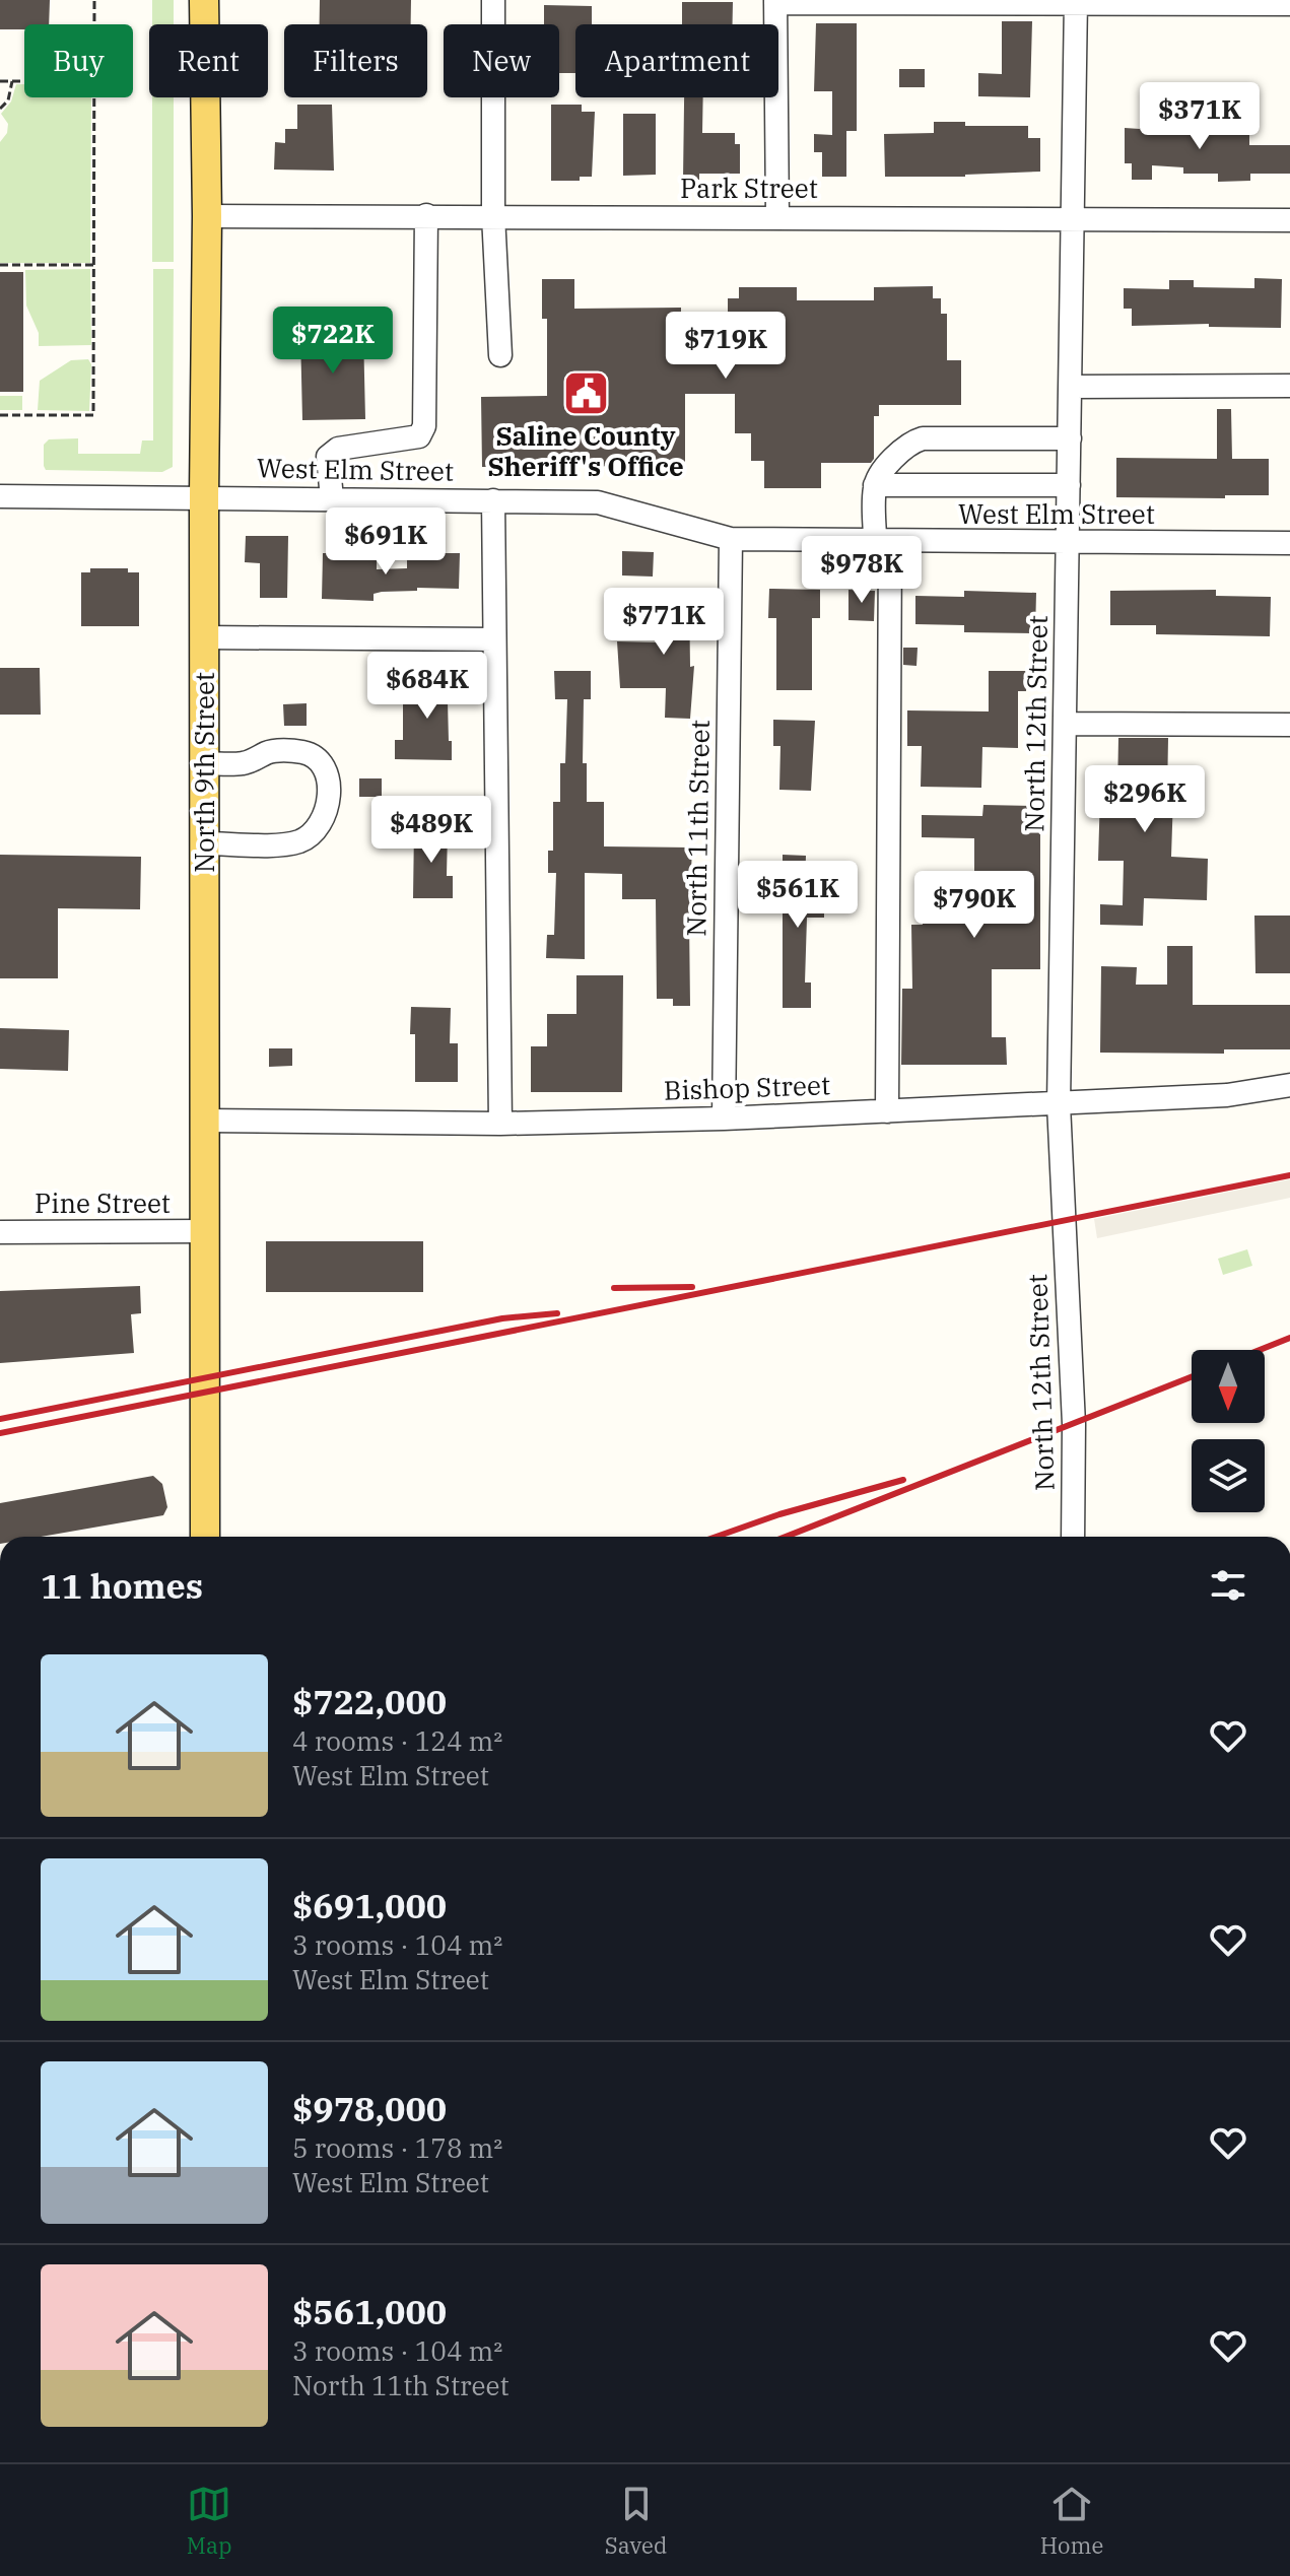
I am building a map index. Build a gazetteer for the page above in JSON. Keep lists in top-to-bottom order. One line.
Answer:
{"streets":{"main road":["North 9th Street"],"street":["Park Street","West Elm Street","North 12th Street","North 11th Street","Bishop Street","Pine Street"]},"crossings":[["Park Street","North 12th Street"],["Park Street","North 9th Street"],["West Elm Street","North 12th Street"],["West Elm Street","North 9th Street"],["West Elm Street","North 11th Street"],["North 12th Street","Bishop Street"],["North 9th Street","Bishop Street"],["North 9th Street","Pine Street"],["North 11th Street","Bishop Street"]],"places":{"public building":["Saline County Sheriff's Office"]},"north":"bottom","page":{"chip":["Buy","Rent","Filters","New","Apartment"],"price":["$371K","$722K","$719K","$691K","$978K","$771K","$684K","$296K","$489K","$561K","$790K"],"heading":"11 homes","list":[{"name":"$722,000","note":"4 rooms · 124 m² · West Elm Street"},{"name":"$691,000","note":"3 rooms · 104 m² · West Elm Street"},{"name":"$978,000","note":"5 rooms · 178 m² · West Elm Street"},{"name":"$561,000","note":"3 rooms · 104 m² · North 11th Street"}],"tabs":["Map","Saved","Home"]}}
